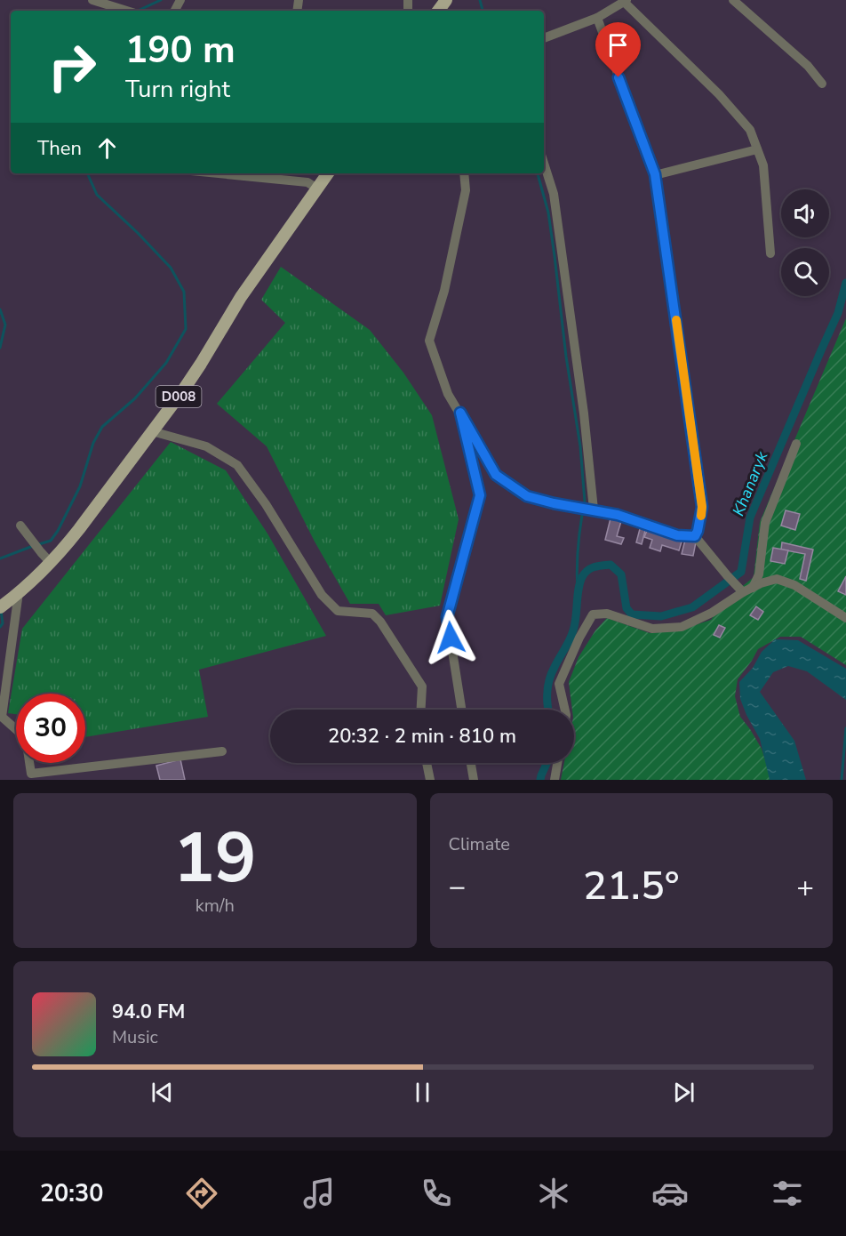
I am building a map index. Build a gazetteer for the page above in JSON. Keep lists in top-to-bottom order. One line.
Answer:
{"streets":{"main road":["D008"]},"water":["Khanaryk"],"page":{"turn":["190 m","Turn right"],"then":"Then","limit":"30","trip":"20:32 · 2 min · 810 m","tile":[["19","km/h"],"Climate"],"heat":["−","21.5°","+"],"song":["94.0 FM","Music"],"tabs":"20:30"}}
